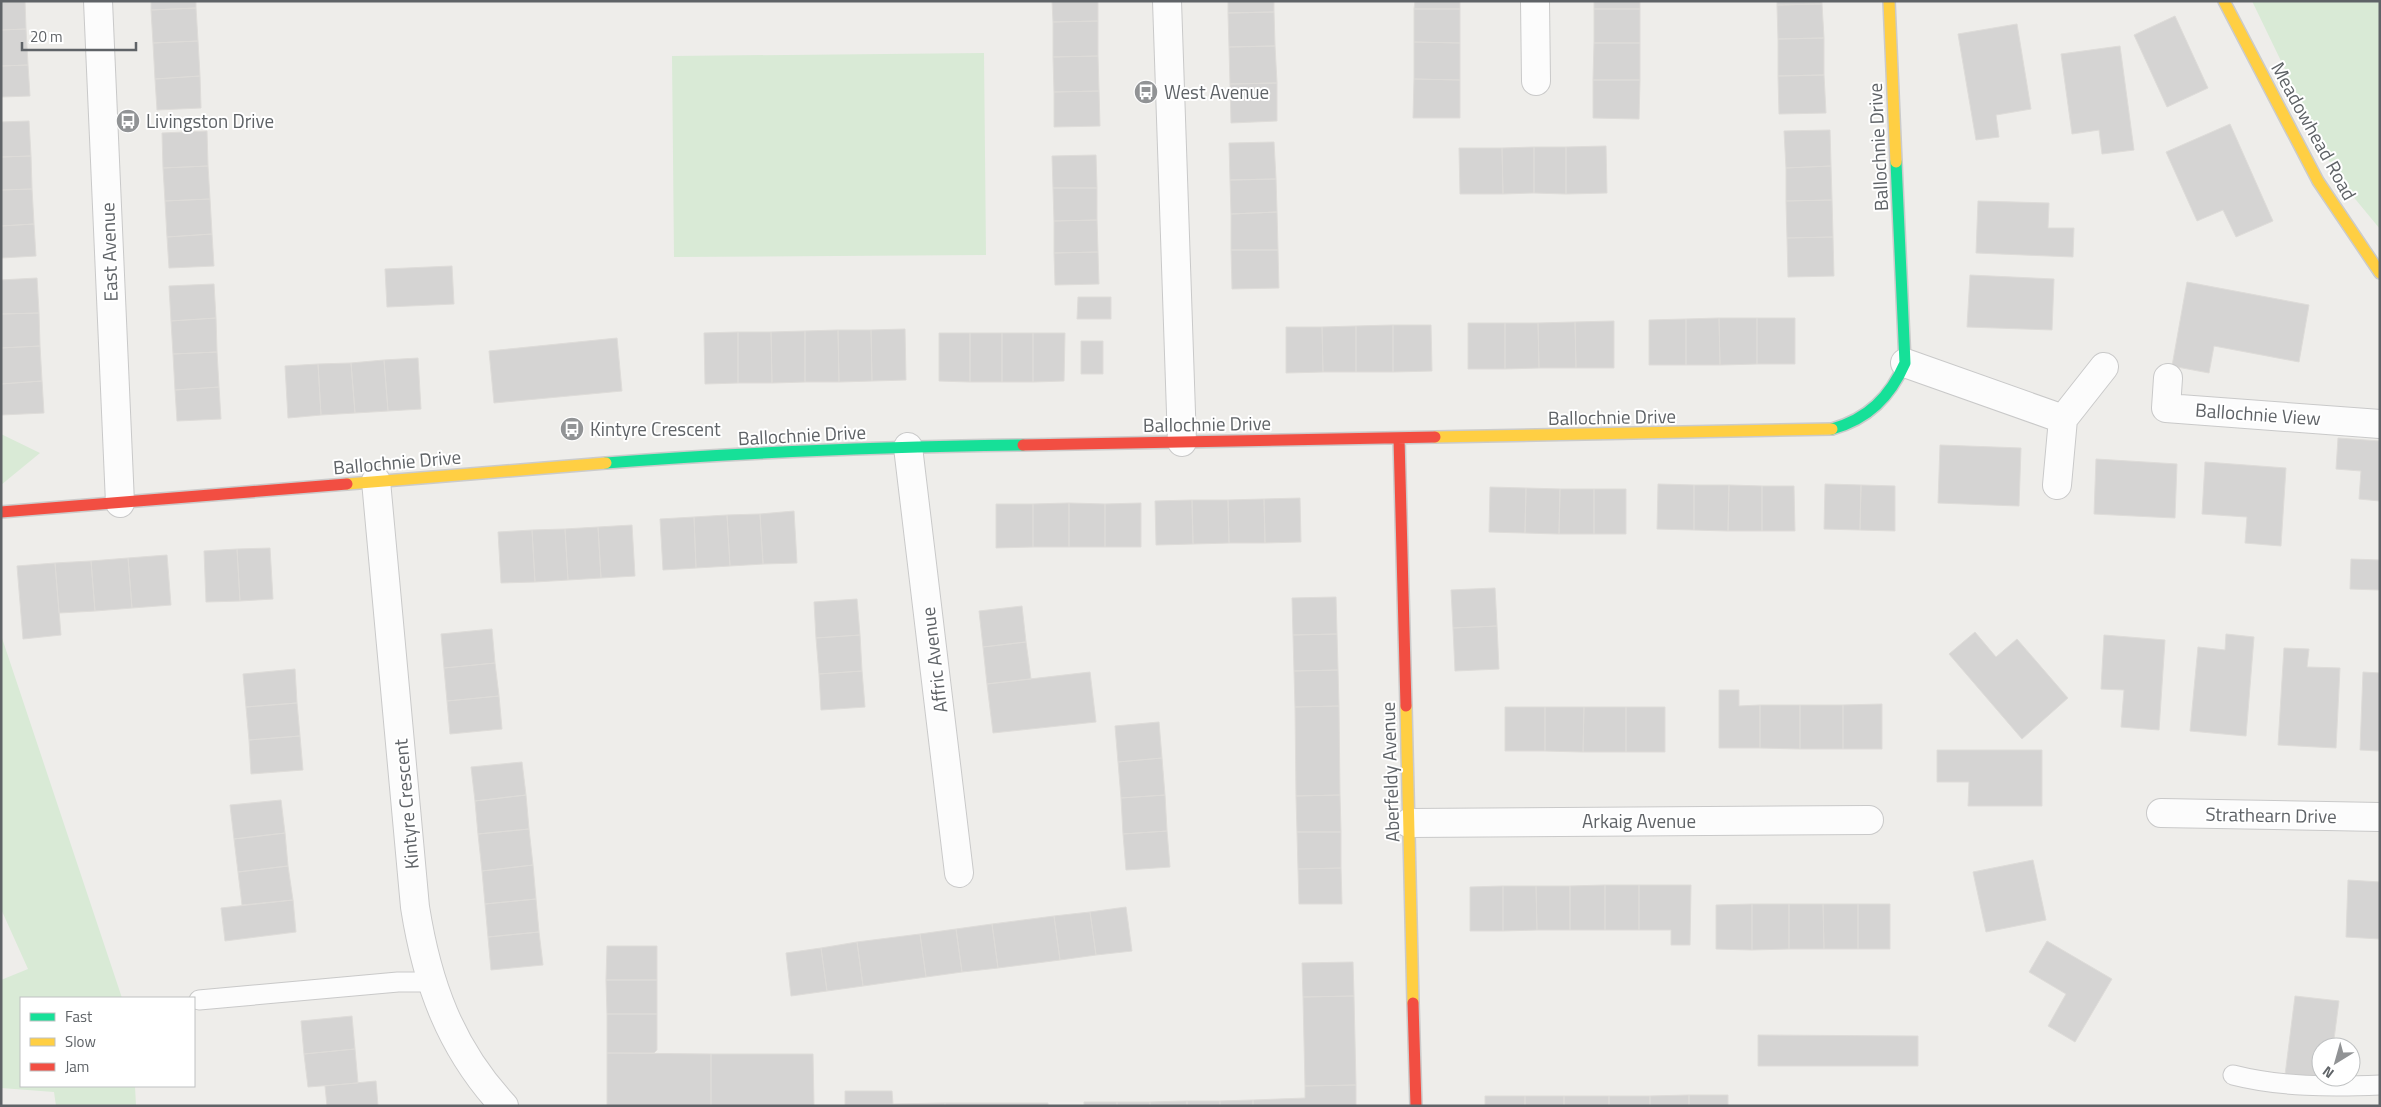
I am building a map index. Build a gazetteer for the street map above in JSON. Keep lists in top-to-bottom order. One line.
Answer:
{"streets":{"street":["Meadowhead Road","Ballochnie Drive","East Avenue","Ballochnie View","Affric Avenue","Aberfeldy Avenue","Kintyre Crescent","Strathearn Drive","Arkaig Avenue"]},"crossings":[["Ballochnie Drive","East Avenue"],["Ballochnie Drive","Affric Avenue"],["Ballochnie Drive","Aberfeldy Avenue"],["Ballochnie Drive","Kintyre Crescent"],["Aberfeldy Avenue","Arkaig Avenue"]],"places":{"bus stop":["West Avenue","Livingston Drive","Kintyre Crescent"]},"legend":["Fast","Slow","Jam"],"scale_bar":"20 m","north":"bottom left"}
